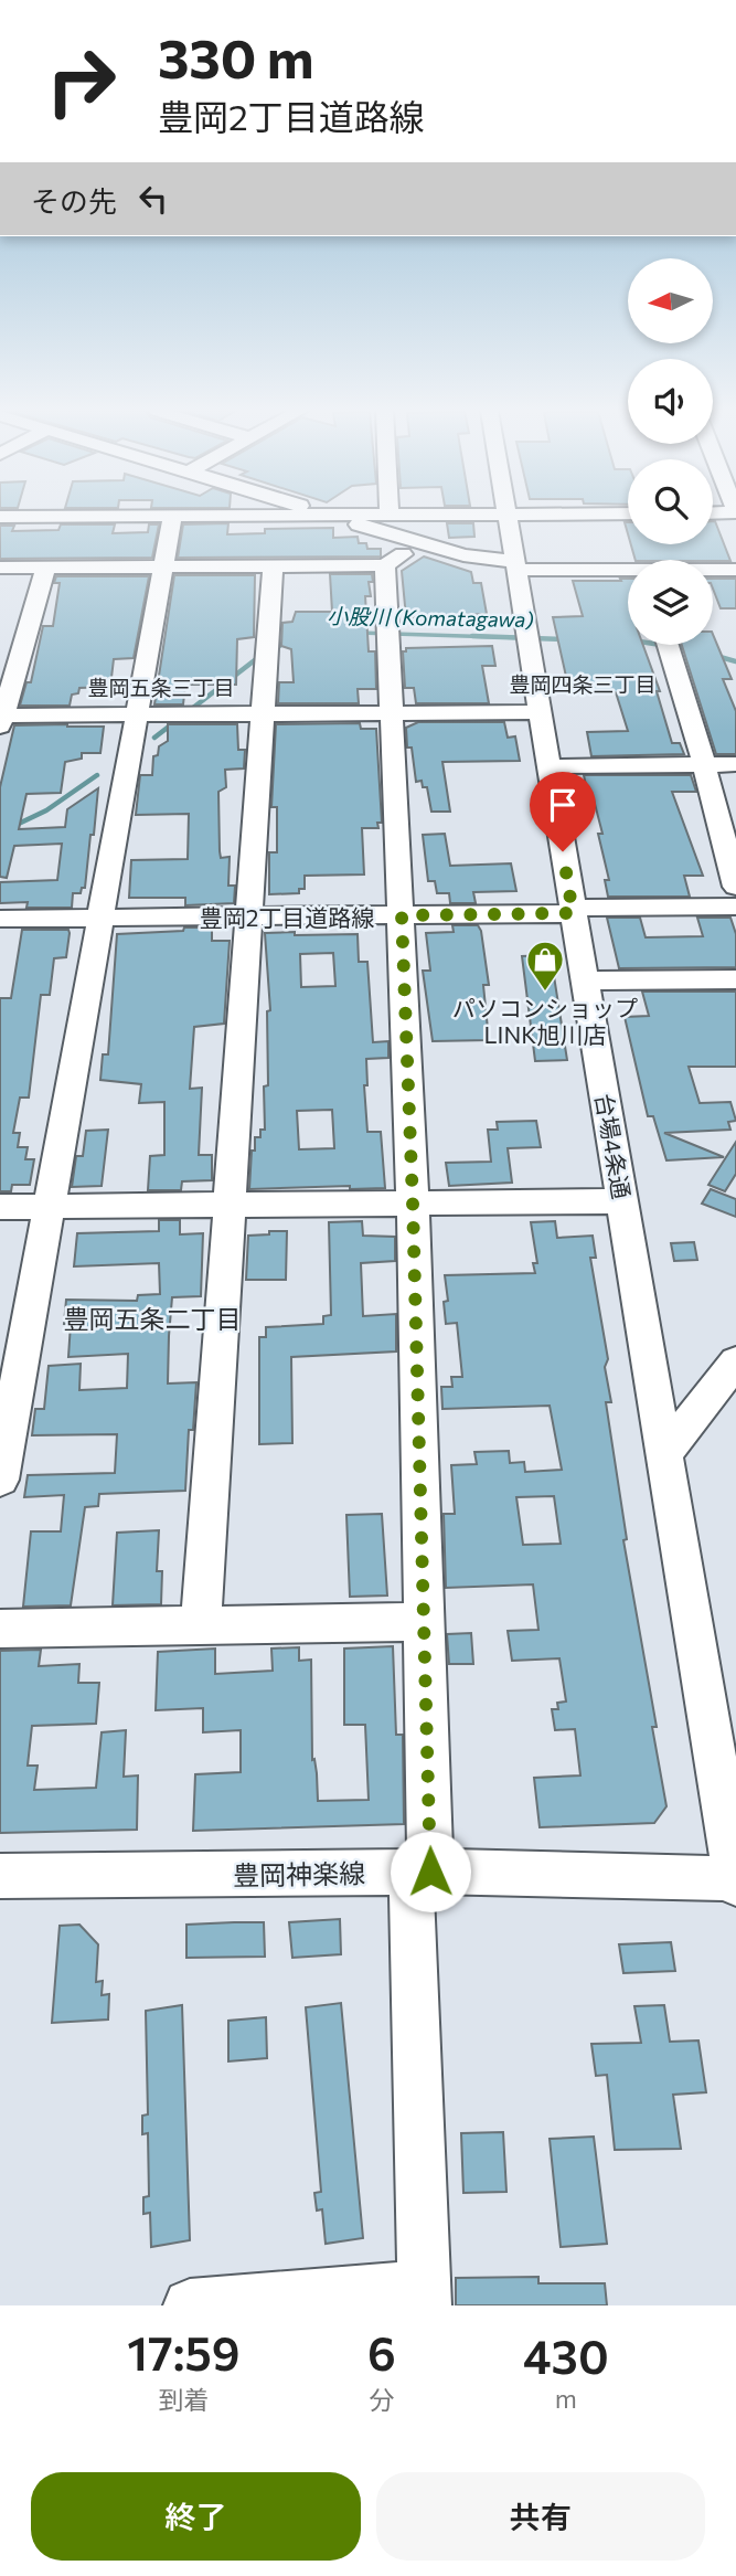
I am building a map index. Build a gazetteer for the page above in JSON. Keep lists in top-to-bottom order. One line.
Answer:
{"streets":{"street":["豊岡2丁目道路線","台場4条通","豊岡神楽線"]},"crossings":[["豊岡2丁目道路線","台場4条通"],["台場4条通","豊岡神楽線"]],"districts":["豊岡四条三丁目","豊岡五条三丁目","豊岡五条二丁目"],"water":["小股川 (Komatagawa)"],"places":{"shop":["パソコンショップ LINK旭川店"]},"north":"left","page":{"turn":["330 m","豊岡2丁目道路線"],"then":"その先","eta":["17:59","到着","6","分","430","m"],"buttons":["終了","共有"]}}
